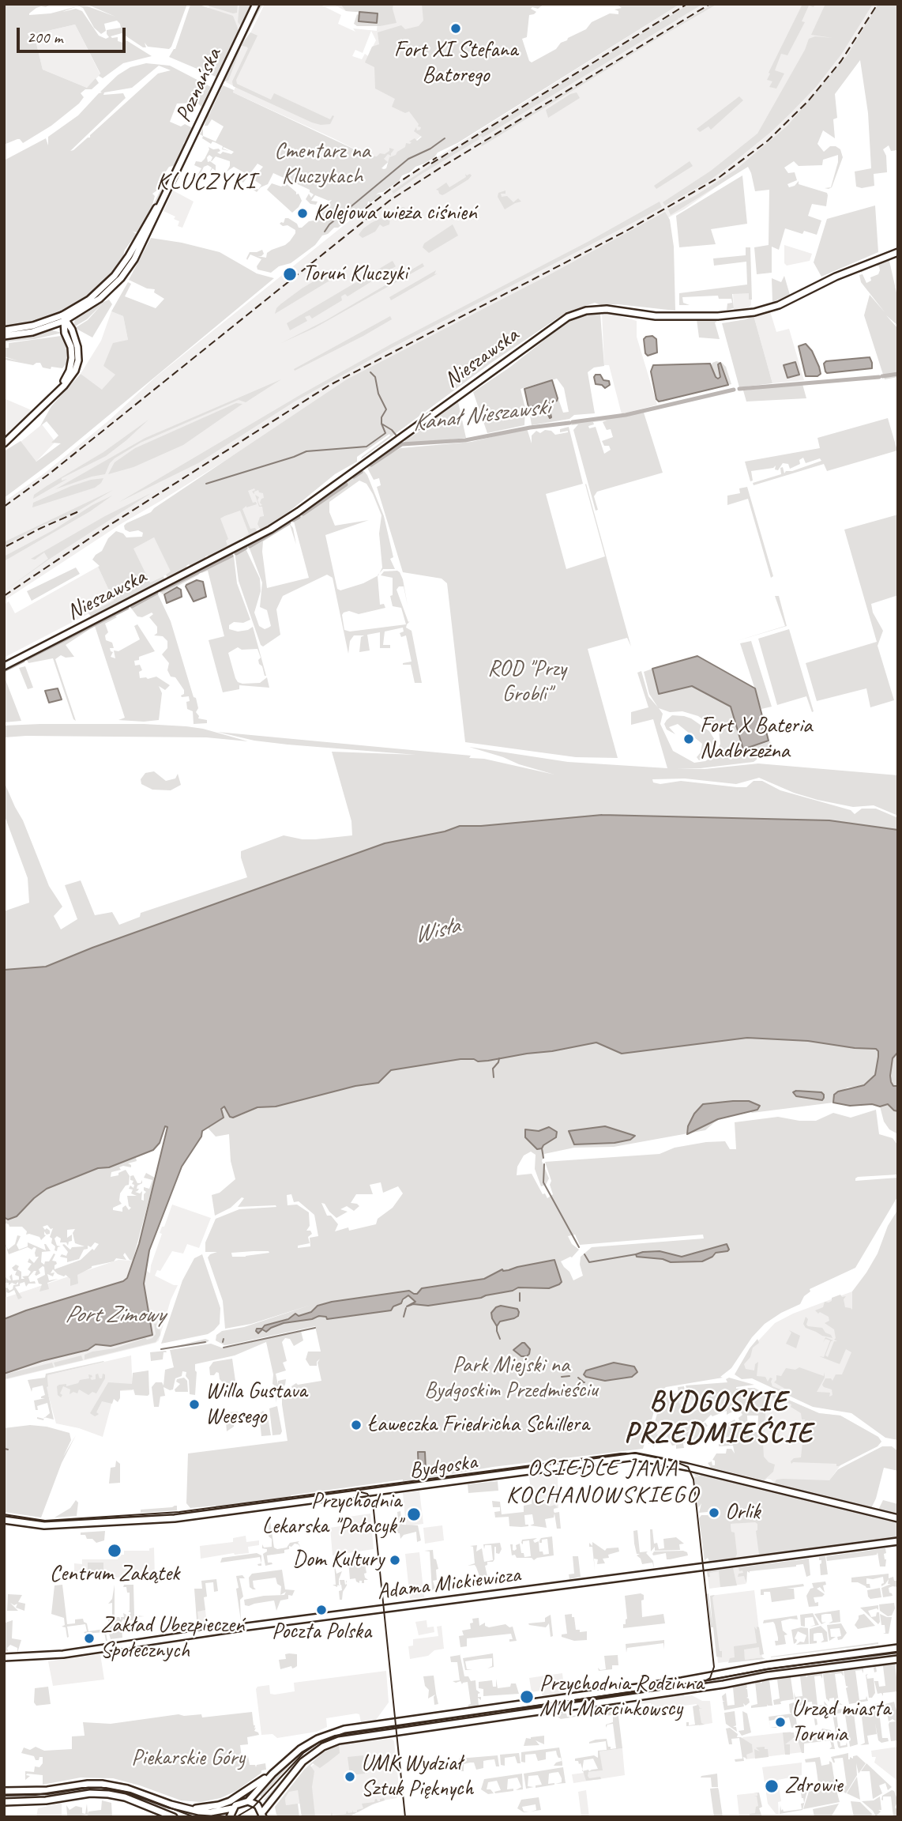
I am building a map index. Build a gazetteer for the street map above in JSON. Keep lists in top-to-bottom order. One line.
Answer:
{"streets":{"main road":["Poznańska","Nieszawska","Bydgoska","Adama Mickiewicza"]},"districts":["KLUCZYKI","BYDGOSKIE PRZEDMIEŚCIE","OSIEDLE JANA KOCHANOWSKIEGO"],"water":["Kanał Nieszawski","Wisła","Port Zimowy"],"parks":["Cmentarz na Kluczykach","ROD \"Przy Grobli\"","Park Miejski na Bydgoskim Przedmieściu","Piekarskie Góry"],"places":["Fort XI Stefana Batorego","Kolejowa wieża ciśnień","Toruń Kluczyki","Fort X Bateria Nadbrzeżna","Willa Gustava Weesego","Ławeczka Friedricha Schillera","Orlik","Przychodnia Lekarska \"Pałacyk\"","Centrum Zakątek","Dom Kultury","Poczta Polska","Zakład Ubezpieczeń Społecznych","Przychodnia Rodzinna MM Marcinkowscy","Urząd miasta Torunia","UMK Wydział Sztuk Pięknych","Zdrowie"],"scale_bar":"200 m"}
